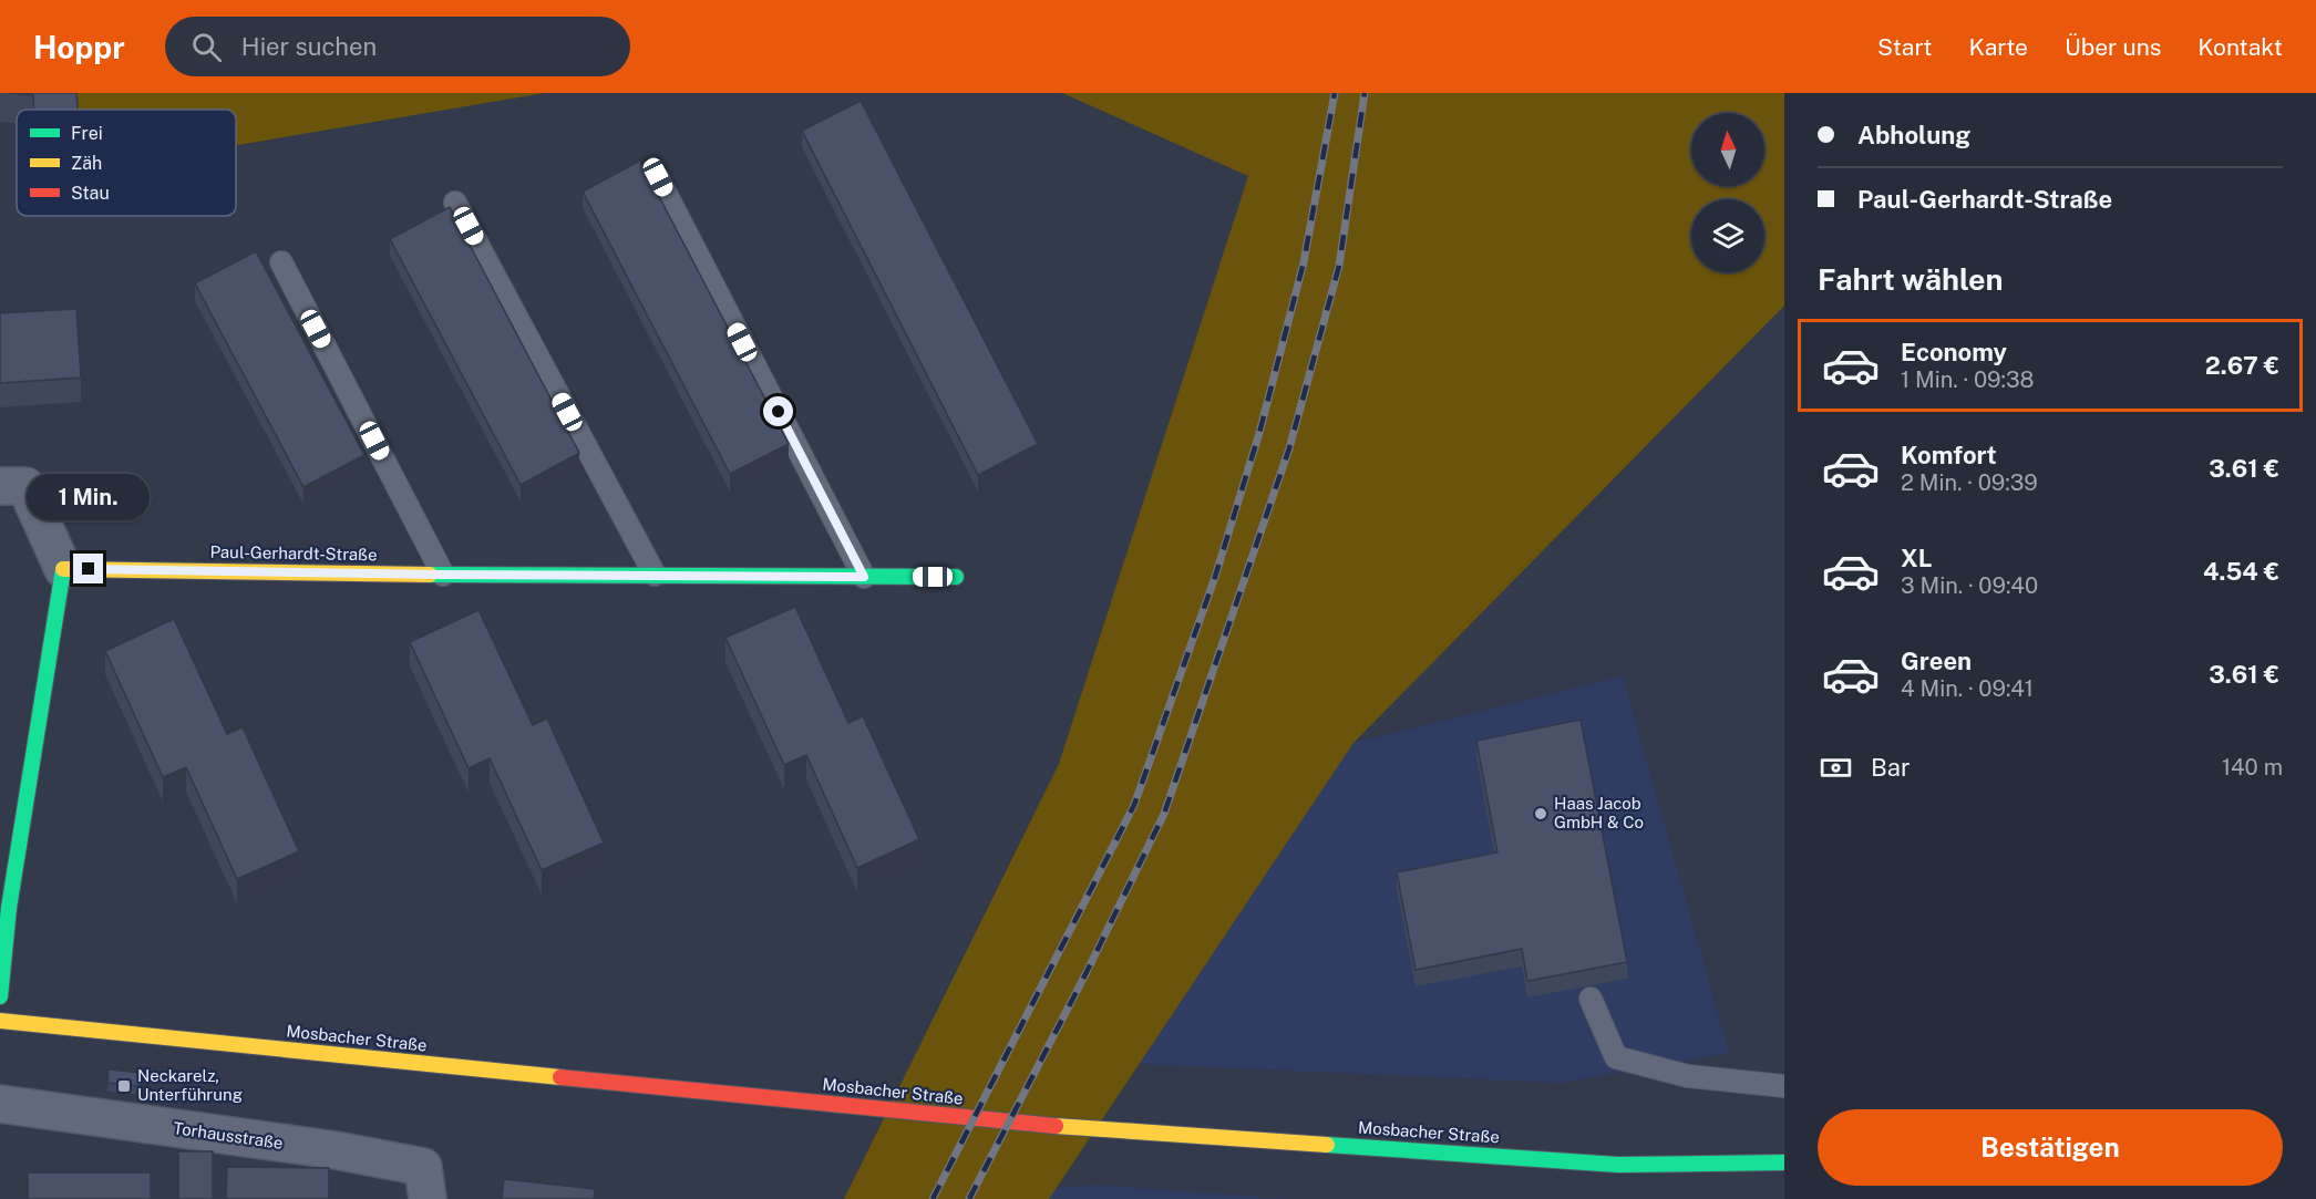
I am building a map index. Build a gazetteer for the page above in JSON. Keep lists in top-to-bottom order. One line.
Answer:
{"streets":{"street":["Paul-Gerhardt-Straße","Mosbacher Straße","Torhausstraße"]},"places":{"other":["Haas Jacob GmbH & Co"],"transit":["Neckarelz, Unterführung"]},"legend":["Frei","Zäh","Stau"],"north":"top","page":{"header":"Hoppr","search":"Hier suchen","nav":["Start","Karte","Über uns","Kontakt"],"banner":["Abholung","Paul-Gerhardt-Straße"],"heading":"Fahrt wählen","list":[{"name":"Economy","note":"1 Min. · 09:38","value":"2.67 €"},{"name":"Komfort","note":"2 Min. · 09:39","value":"3.61 €"},{"name":"XL","note":"3 Min. · 09:40","value":"4.54 €"},{"name":"Green","note":"4 Min. · 09:41","value":"3.61 €"}],"bubble":"1 Min.","pay":["Bar","140 m"],"buttons":"Bestätigen"}}
